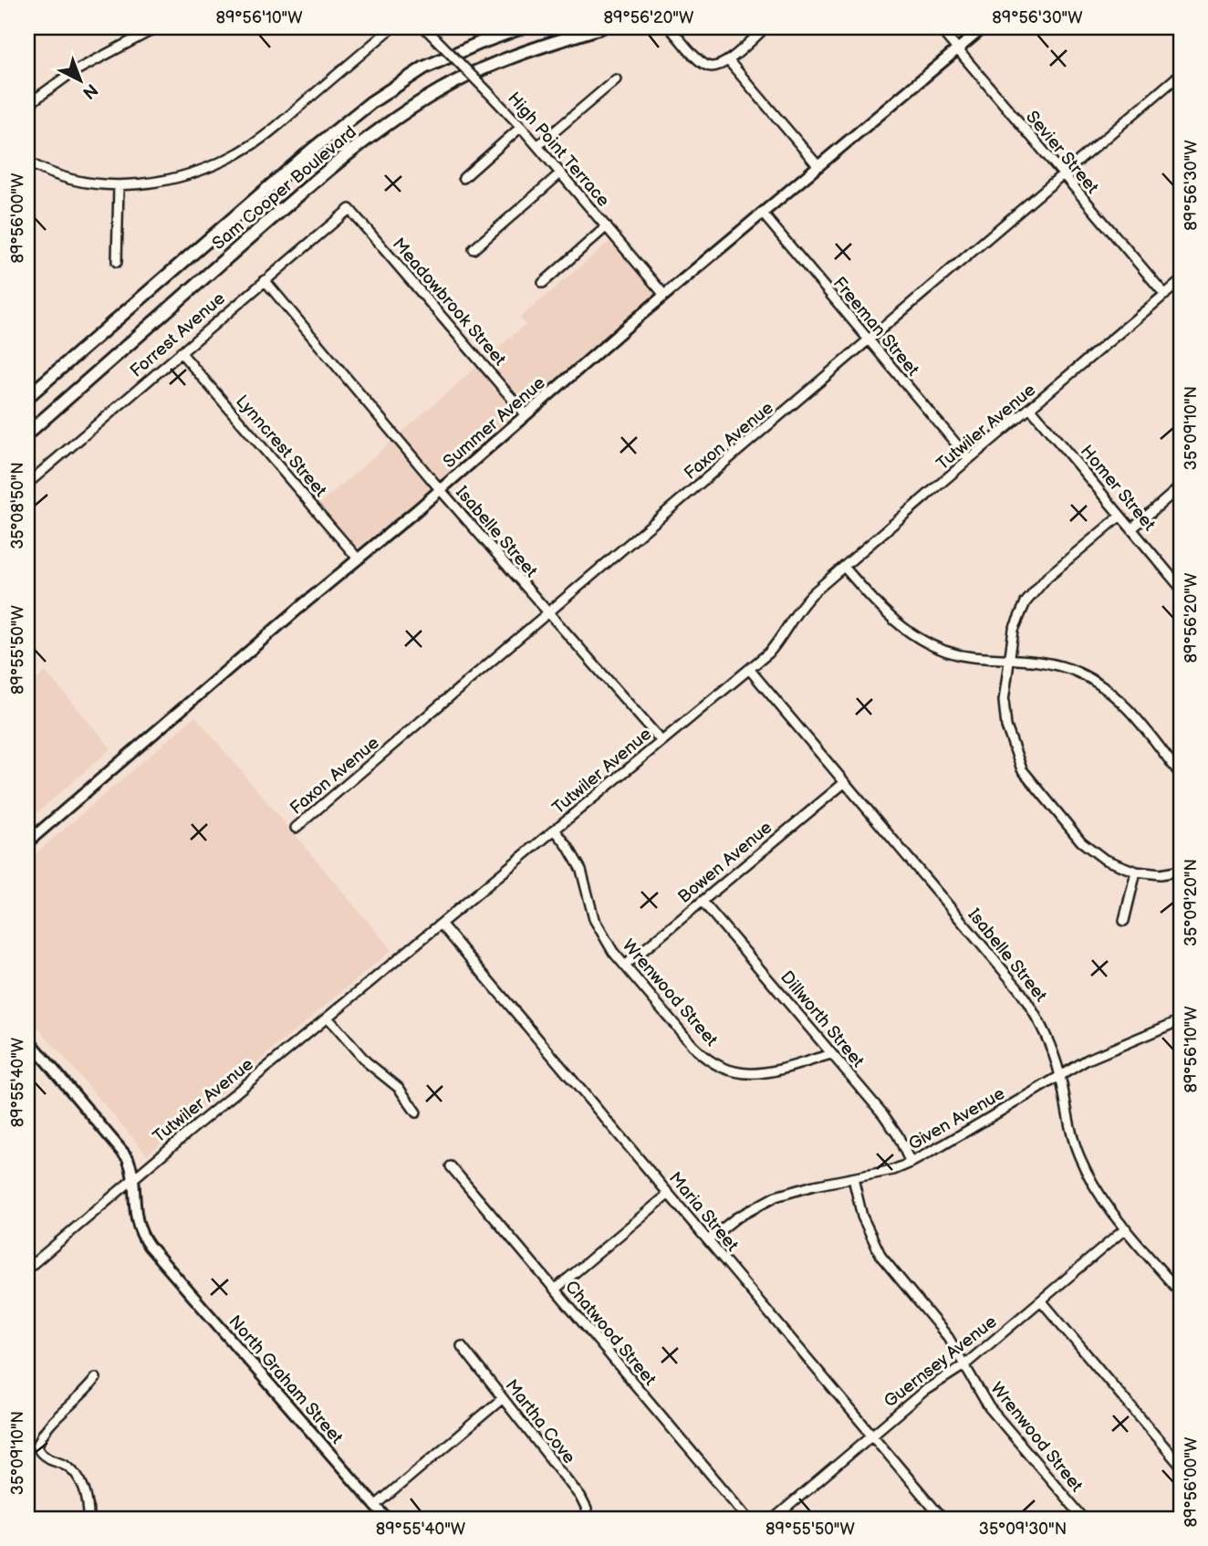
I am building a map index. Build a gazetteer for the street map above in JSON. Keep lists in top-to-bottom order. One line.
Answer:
{"streets":{"highway":["Sam Cooper Boulevard"],"main road":["Summer Avenue","North Graham Street"],"street":["High Point Terrace","Sevier Street","Meadowbrook Street","Freeman Street","Forrest Avenue","Tutwiler Avenue","Faxon Avenue","Lynncrest Street","Homer Street","Isabelle Street","Bowen Avenue","Wrenwood Street","Dillworth Street","Given Avenue","Maria Street","Chatwood Street","Guernsey Avenue","Martha Cove"]},"crossings":[["High Point Terrace","Summer Avenue"],["Sevier Street","Summer Avenue"],["Sevier Street","Tutwiler Avenue"],["Sevier Street","Faxon Avenue"],["Meadowbrook Street","Forrest Avenue"],["Meadowbrook Street","Summer Avenue"],["Freeman Street","Summer Avenue"],["Freeman Street","Tutwiler Avenue"],["Freeman Street","Faxon Avenue"],["Forrest Avenue","Lynncrest Street"],["Forrest Avenue","Isabelle Street"],["Summer Avenue","Lynncrest Street"],["Summer Avenue","Isabelle Street"],["Tutwiler Avenue","Homer Street"],["Tutwiler Avenue","Isabelle Street"],["Tutwiler Avenue","Wrenwood Street"],["Tutwiler Avenue","Maria Street"],["Tutwiler Avenue","North Graham Street"],["Faxon Avenue","Isabelle Street"],["Isabelle Street","Bowen Avenue"],["Isabelle Street","Given Avenue"],["Isabelle Street","Guernsey Avenue"],["Bowen Avenue","Wrenwood Street"],["Bowen Avenue","Dillworth Street"],["Wrenwood Street","Dillworth Street"],["Wrenwood Street","Given Avenue"],["Wrenwood Street","Guernsey Avenue"],["Dillworth Street","Given Avenue"],["Given Avenue","Maria Street"],["Maria Street","Guernsey Avenue"]],"north":"bottom right","coordinates":["89°56'10\"W","89°56'20\"W","89°56'30\"W","89°56'00\"W","35°09'10\"N","35°08'50\"N","89°55'50\"W","35°09'20\"N","89°55'40\"W","35°09'30\"N"]}
